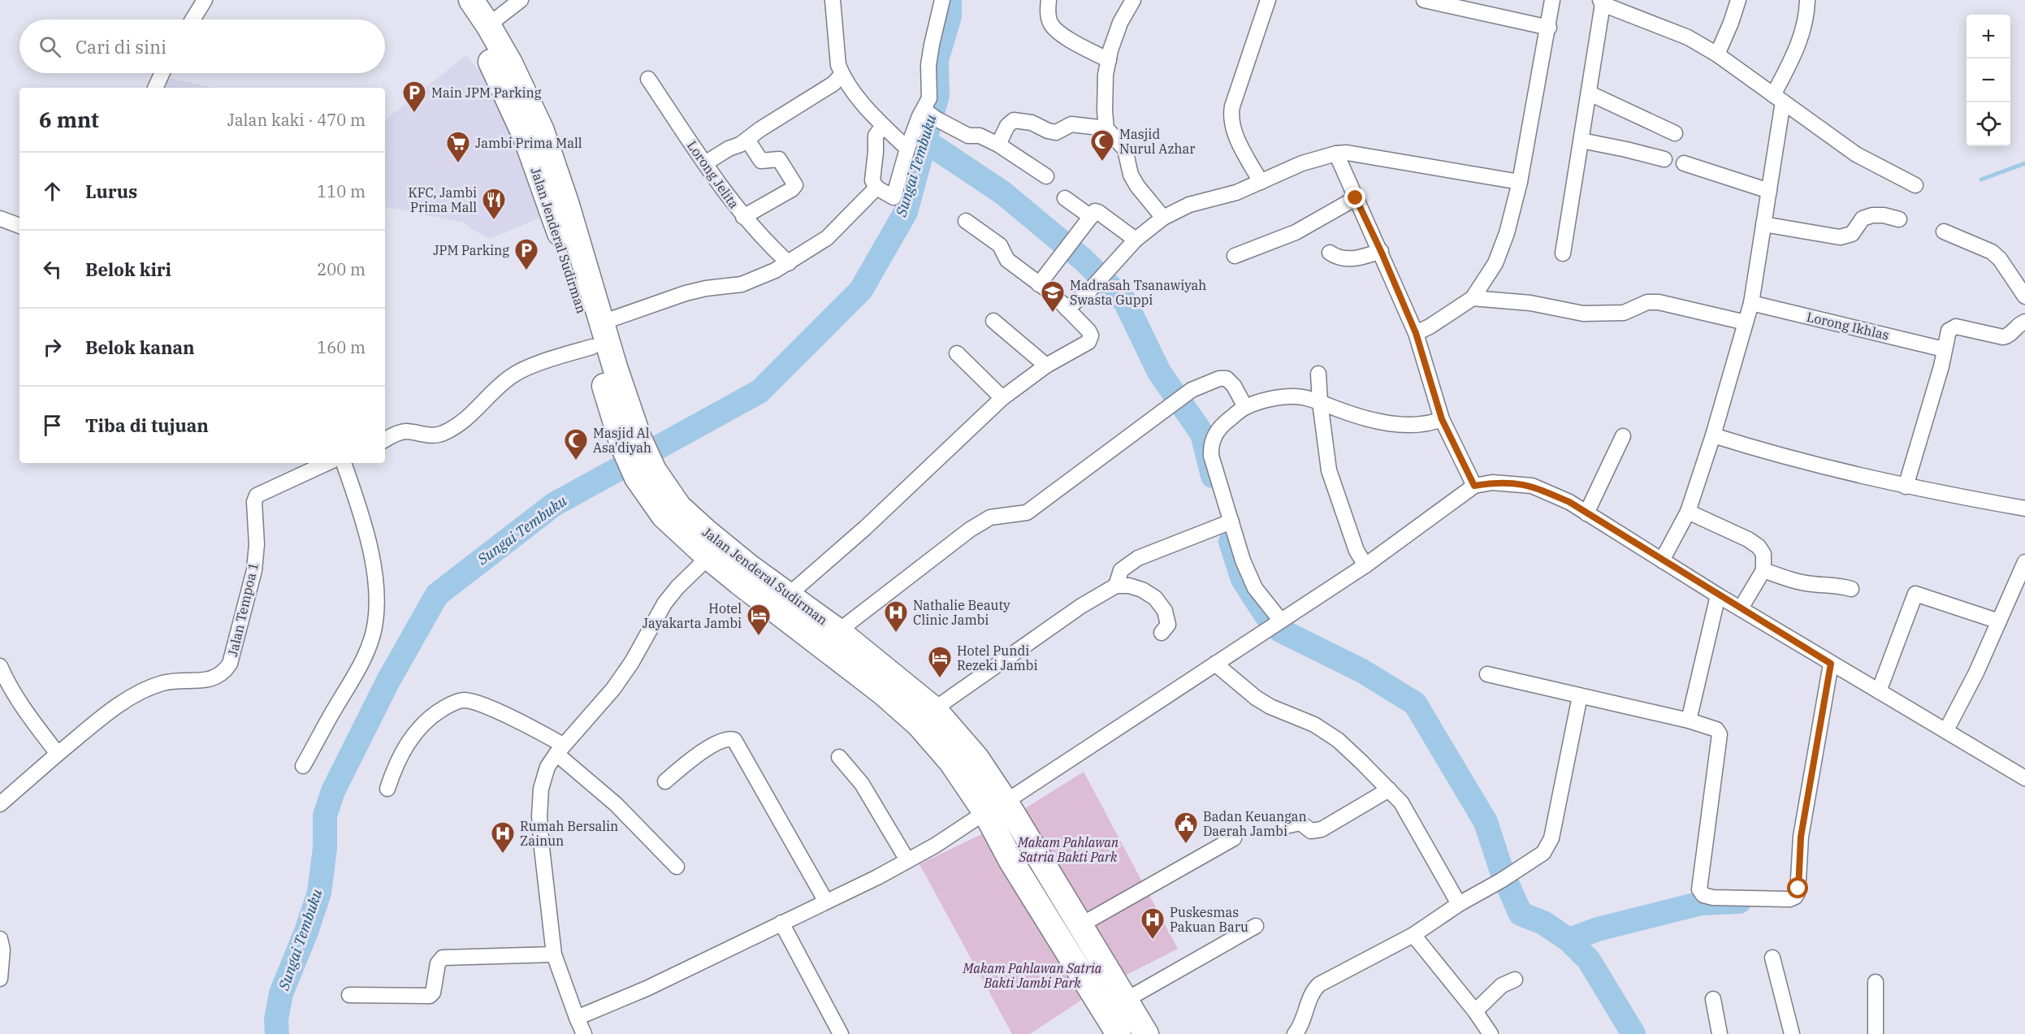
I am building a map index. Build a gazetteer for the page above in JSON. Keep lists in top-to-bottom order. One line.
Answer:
{"streets":{"highway":["Jalan Jenderal Sudirman"],"street":["Lorong Jelita","Lorong Ikhlas","Jalan Tempoa 1"]},"water":["Sungai Tembuku"],"parks":["Makam Pahlawan Satria Bakti Park","Makam Pahlawan Satria Bakti Jambi Park"],"places":{"parking":["Main JPM Parking","JPM Parking"],"mosque":["Masjid Nurul Azhar","Masjid Al Asa'diyah"],"supermarket":["Jambi Prima Mall"],"restaurant":["KFC, Jambi Prima Mall"],"school or university":["Madrasah Tsanawiyah Swasta Guppi"],"hospital":["Nathalie Beauty Clinic Jambi","Rumah Bersalin Zainun","Puskesmas Pakuan Baru"],"hotel":["Hotel Jayakarta Jambi","Hotel Pundi Rezeki Jambi"],"public building":["Badan Keuangan Daerah Jambi"]},"page":{"map_buttons":["+","−"],"search":"Cari di sini","heading":["6 mnt","Jalan kaki · 470 m"],"list":[["Lurus","110 m"],["Belok kiri","200 m"],["Belok kanan","160 m"],"Tiba di tujuan"]}}
